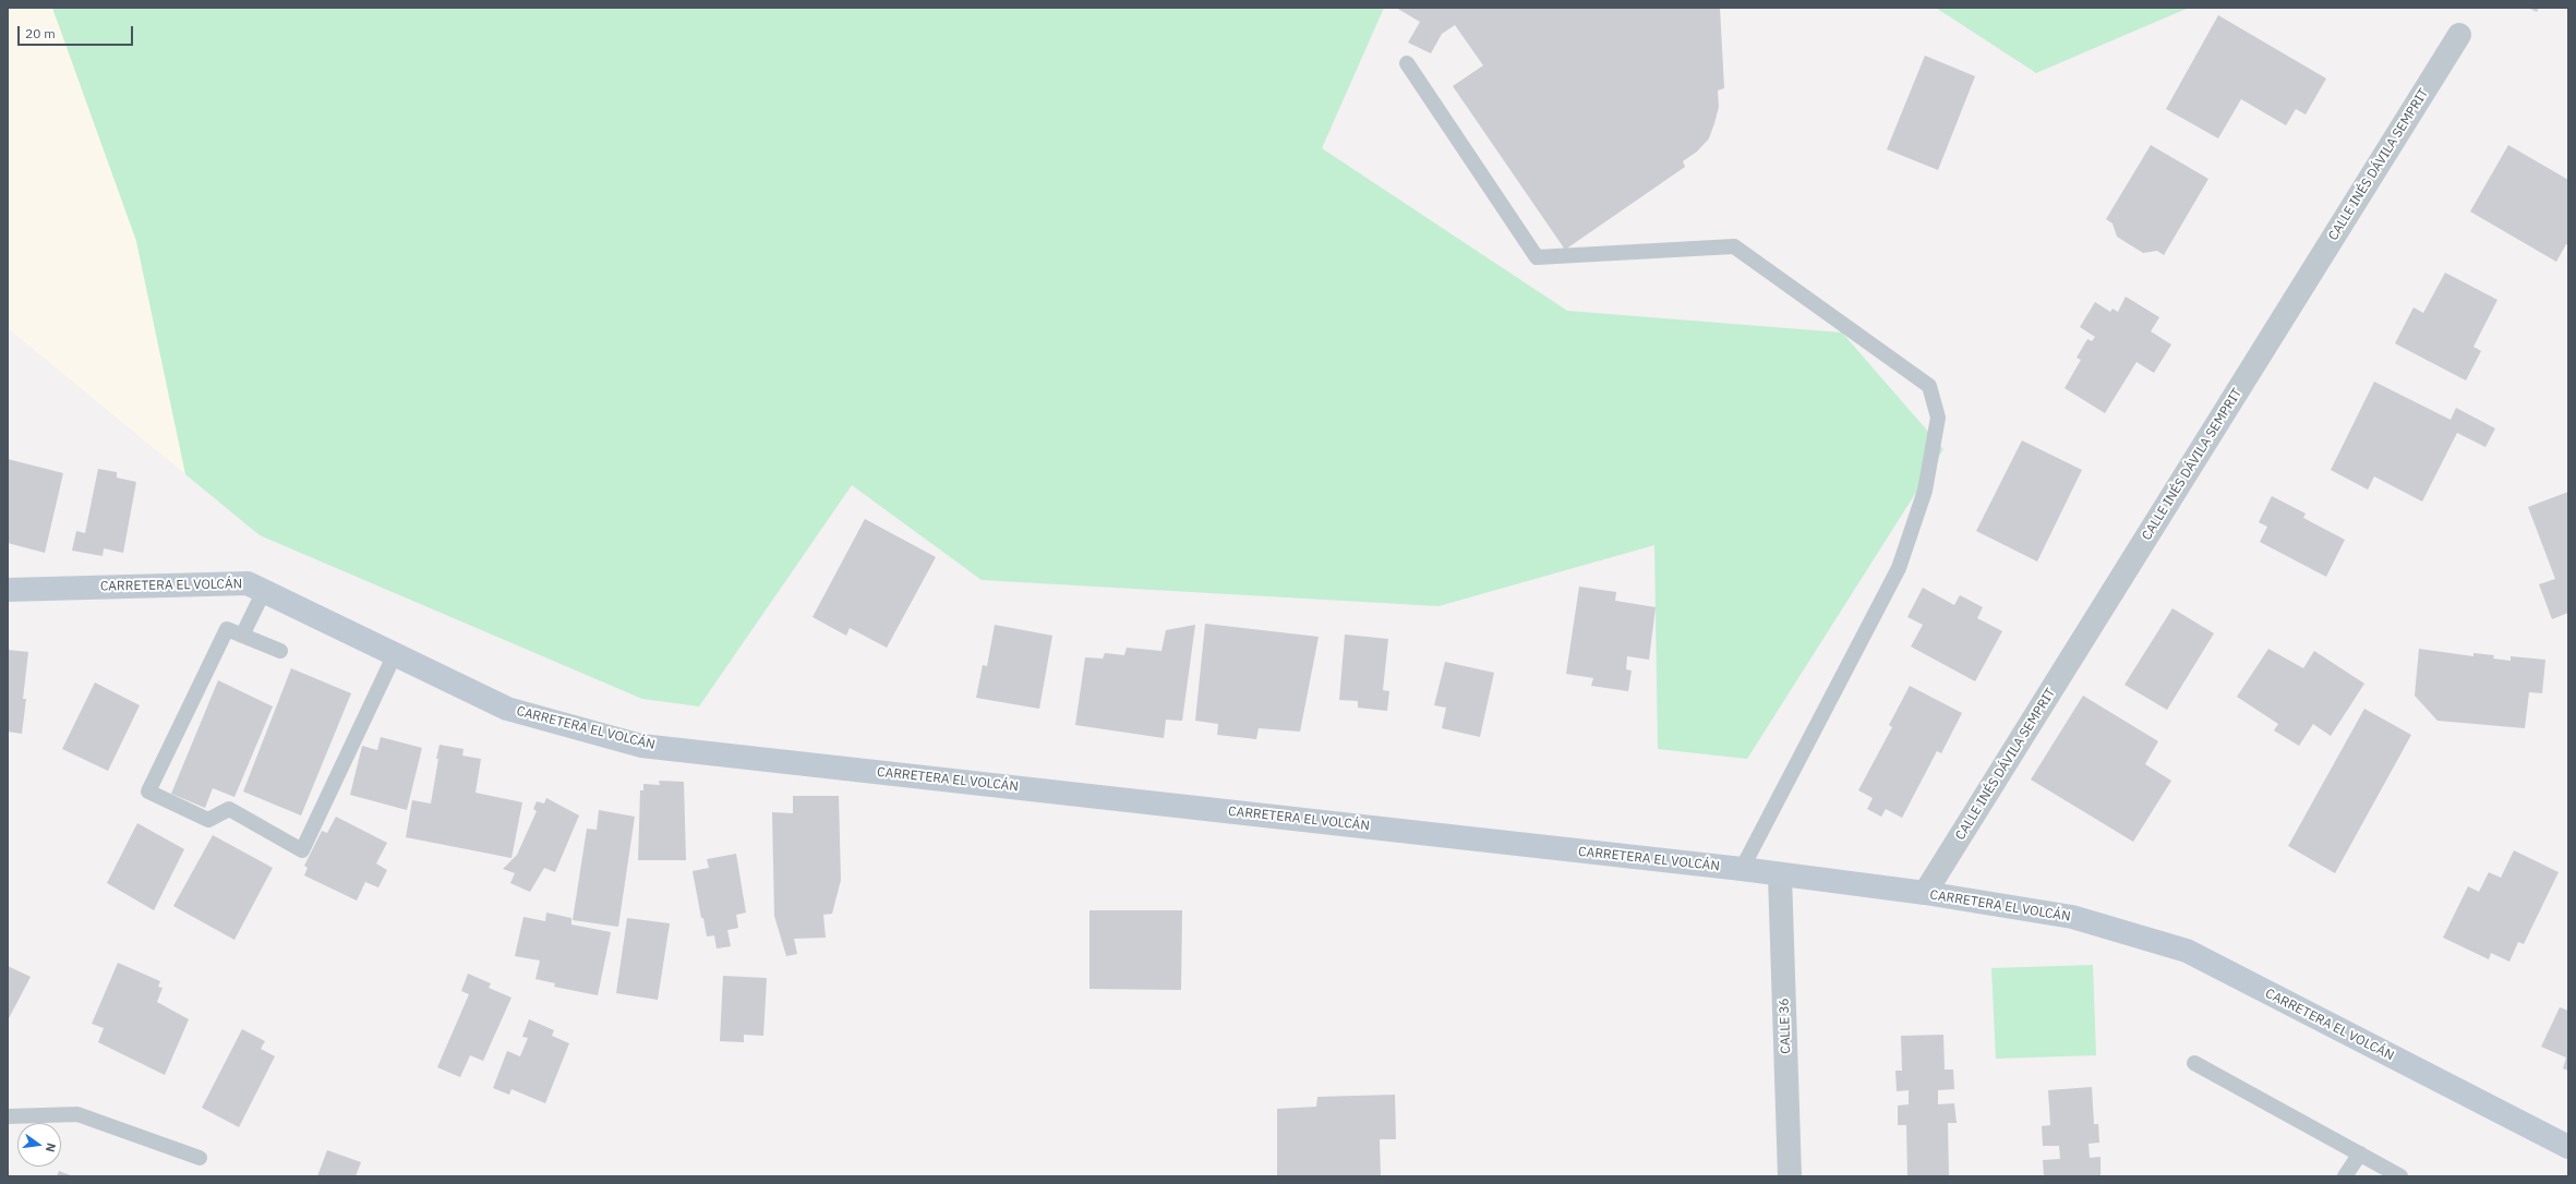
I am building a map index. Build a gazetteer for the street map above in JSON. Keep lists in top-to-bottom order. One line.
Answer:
{"streets":{"street":["CALLE INÉS DÁVILA SEMPRIT","CARRETERA EL VOLCÁN","CALLE 36"]},"crossings":[["CALLE INÉS DÁVILA SEMPRIT","CARRETERA EL VOLCÁN"],["CARRETERA EL VOLCÁN","CALLE 36"]],"scale_bar":"20 m","north":"right"}
